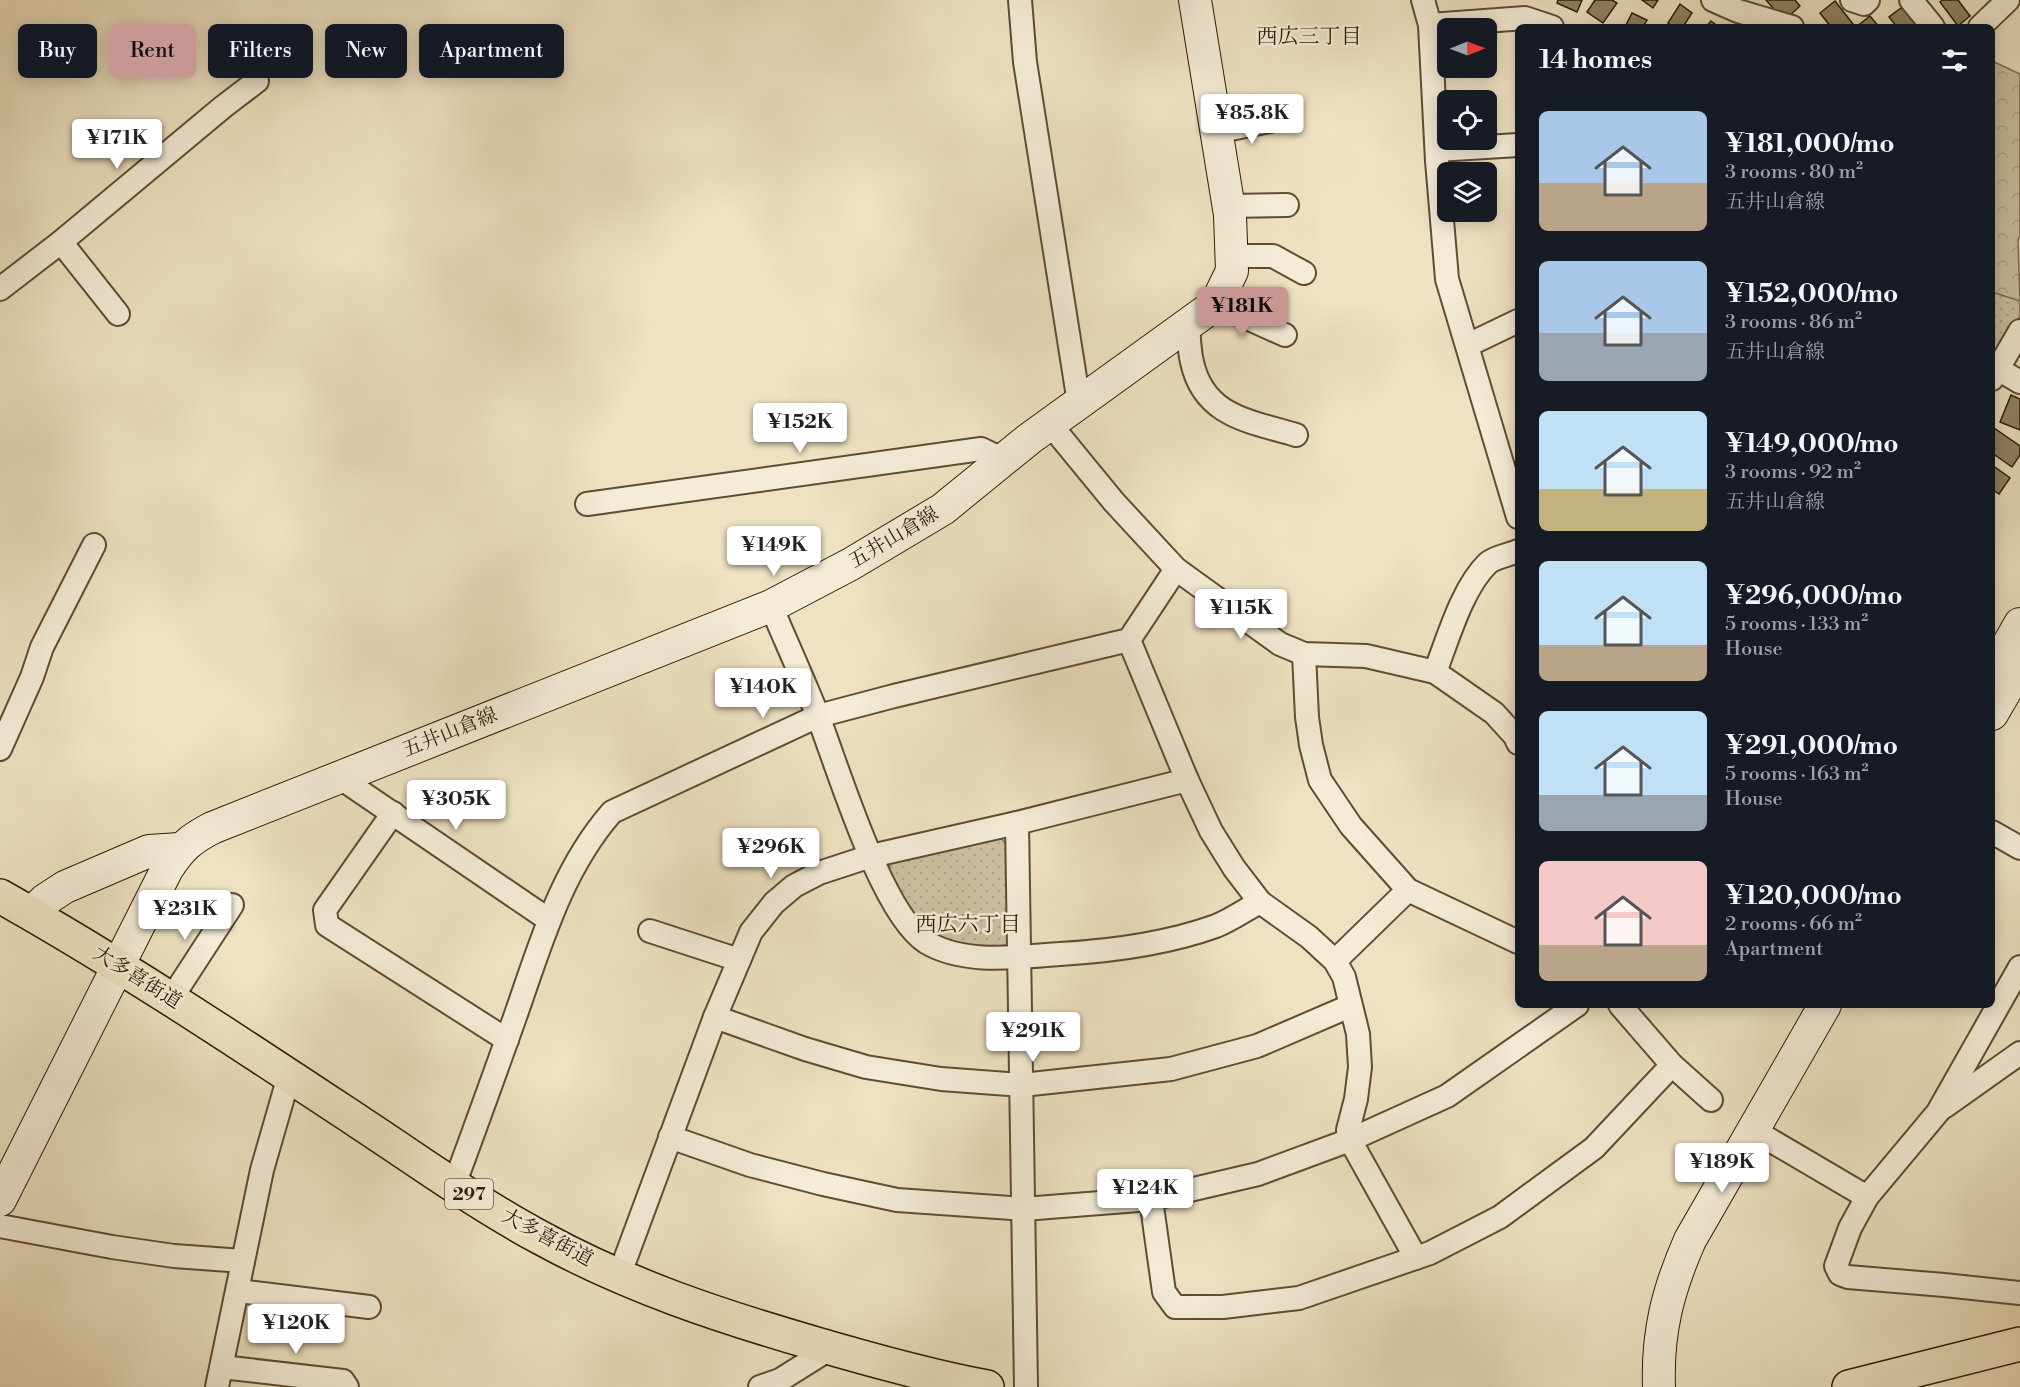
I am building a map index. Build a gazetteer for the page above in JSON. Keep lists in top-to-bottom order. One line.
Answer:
{"streets":{"highway":["大多喜街道","297"],"main road":["五井山倉線"]},"crossings":[["五井山倉線","大多喜街道"]],"districts":["西広三丁目","西広六丁目"],"north":"right","page":{"chip":["Buy","Rent","Filters","New","Apartment"],"heading":"14 homes","price":["¥85.8K","¥171K","¥181K","¥152K","¥149K","¥115K","¥140K","¥305K","¥296K","¥231K","¥291K","¥189K","¥124K","¥120K"],"list":[{"name":"¥181,000/mo","note":"3 rooms · 80 m² · 五井山倉線"},{"name":"¥152,000/mo","note":"3 rooms · 86 m² · 五井山倉線"},{"name":"¥149,000/mo","note":"3 rooms · 92 m² · 五井山倉線"},{"name":"¥296,000/mo","note":"5 rooms · 133 m² · House"},{"name":"¥291,000/mo","note":"5 rooms · 163 m² · House"},{"name":"¥120,000/mo","note":"2 rooms · 66 m² · Apartment"}]}}
